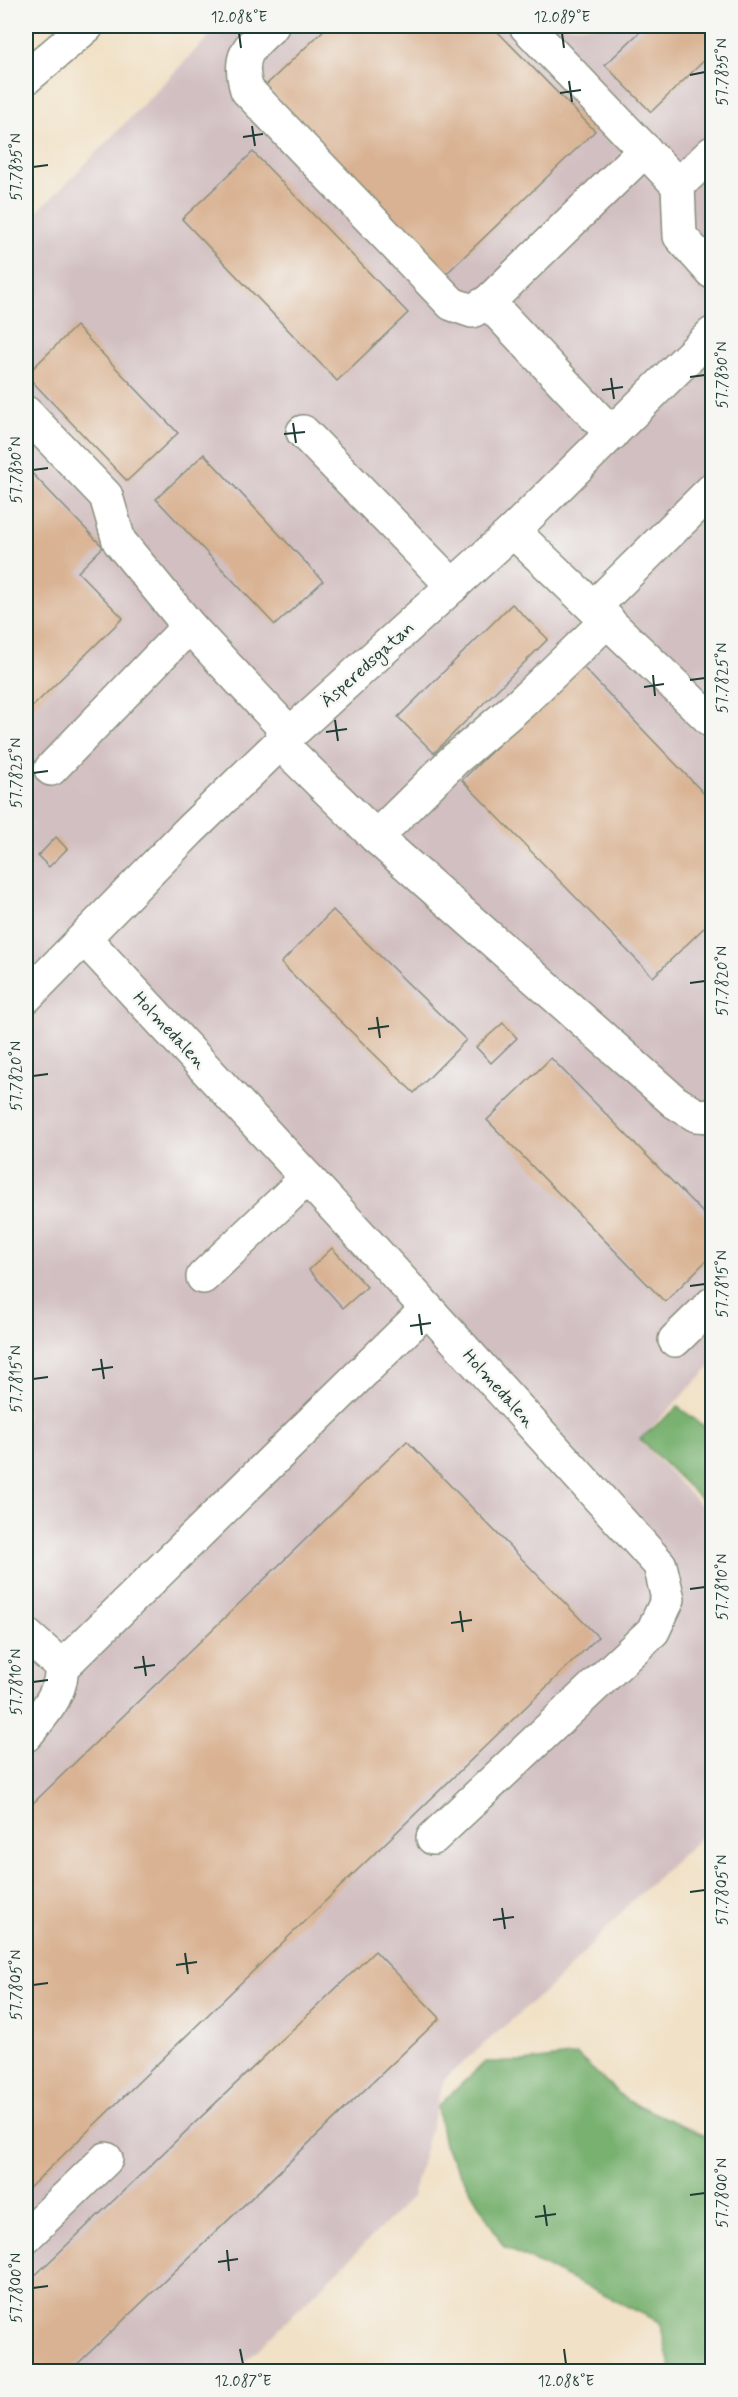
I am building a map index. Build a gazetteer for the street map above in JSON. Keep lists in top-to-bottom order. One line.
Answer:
{"streets":{"street":["Äsperedsgatan","Holmedalen"]},"crossings":[["Äsperedsgatan","Holmedalen"]],"coordinates":["12.088°E","12.089°E","57.7835°N","57.7830°N","57.7825°N","57.7820°N","57.7815°N","57.7810°N","57.7805°N","57.7800°N","12.087°E"]}
